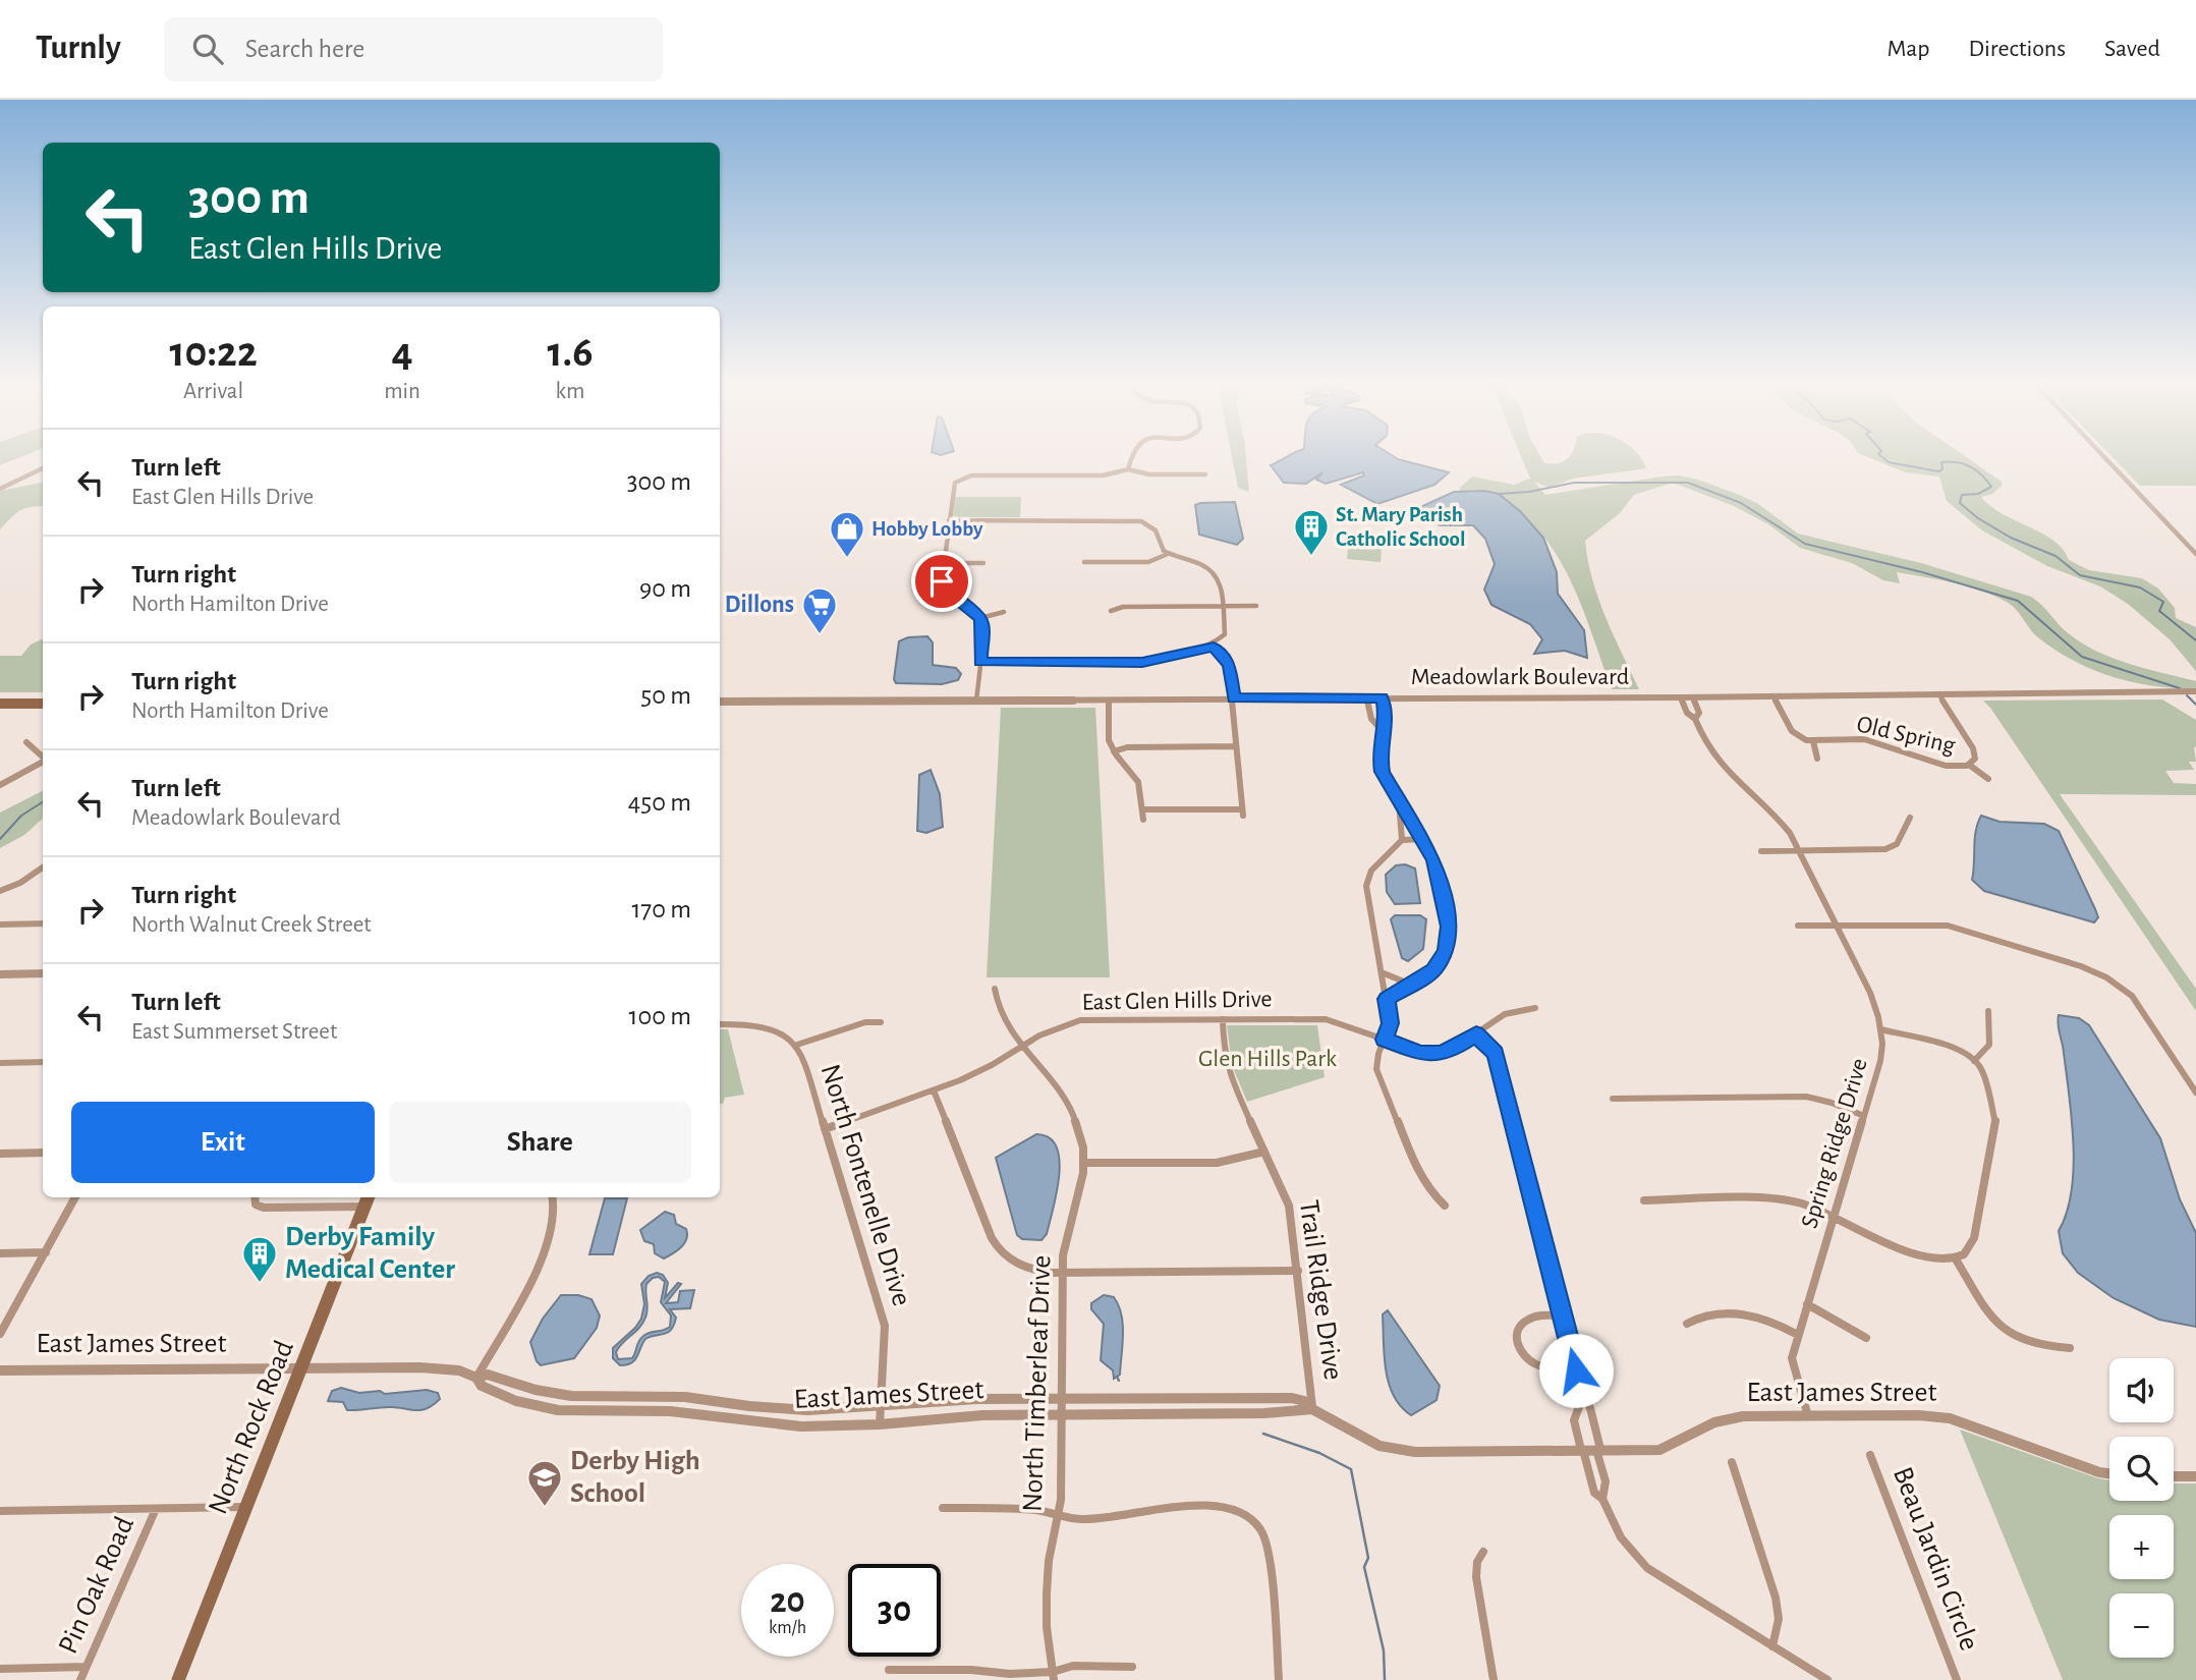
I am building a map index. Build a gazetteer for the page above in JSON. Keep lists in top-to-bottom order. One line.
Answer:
{"streets":{"main road":["North Rock Road"],"street":["Meadowlark Boulevard","Old Spring","East Glen Hills Drive","Spring Ridge Drive","North Fontenelle Drive","Trail Ridge Drive","East James Street","North Timberleaf Drive","Beau Jardin Circle","Pin Oak Road"]},"crossings":[["Meadowlark Boulevard","Old Spring"],["Meadowlark Boulevard","Spring Ridge Drive"],["East Glen Hills Drive","North Fontenelle Drive"],["East Glen Hills Drive","Trail Ridge Drive"],["East Glen Hills Drive","North Timberleaf Drive"],["Spring Ridge Drive","East James Street"],["North Fontenelle Drive","East James Street"],["Trail Ridge Drive","East James Street"],["East James Street","North Timberleaf Drive"],["East James Street","North Rock Road"]],"parks":["Glen Hills Park"],"places":{"building":["St. Mary Parish Catholic School","Derby Family Medical Center"],"shop":["Hobby Lobby"],"supermarket":["Dillons"],"school or university":["Derby High School"]},"page":{"header":"Turnly","search":"Search here","nav":["Map","Directions","Saved"],"turn":["300 m","East Glen Hills Drive"],"eta":["10:22","Arrival","4","min","1.6","km"],"list":[{"name":"Turn left","note":"East Glen Hills Drive","value":"300 m"},{"name":"Turn right","note":"North Hamilton Drive","value":"90 m"},{"name":"Turn right","note":"North Hamilton Drive","value":"50 m"},{"name":"Turn left","note":"Meadowlark Boulevard","value":"450 m"},{"name":"Turn right","note":"North Walnut Creek Street","value":"170 m"},{"name":"Turn left","note":"East Summerset Street","value":"100 m"}],"buttons":["Exit","Share"],"map_buttons":["+","−"],"speed":"20 km/h","limit":"30"}}
